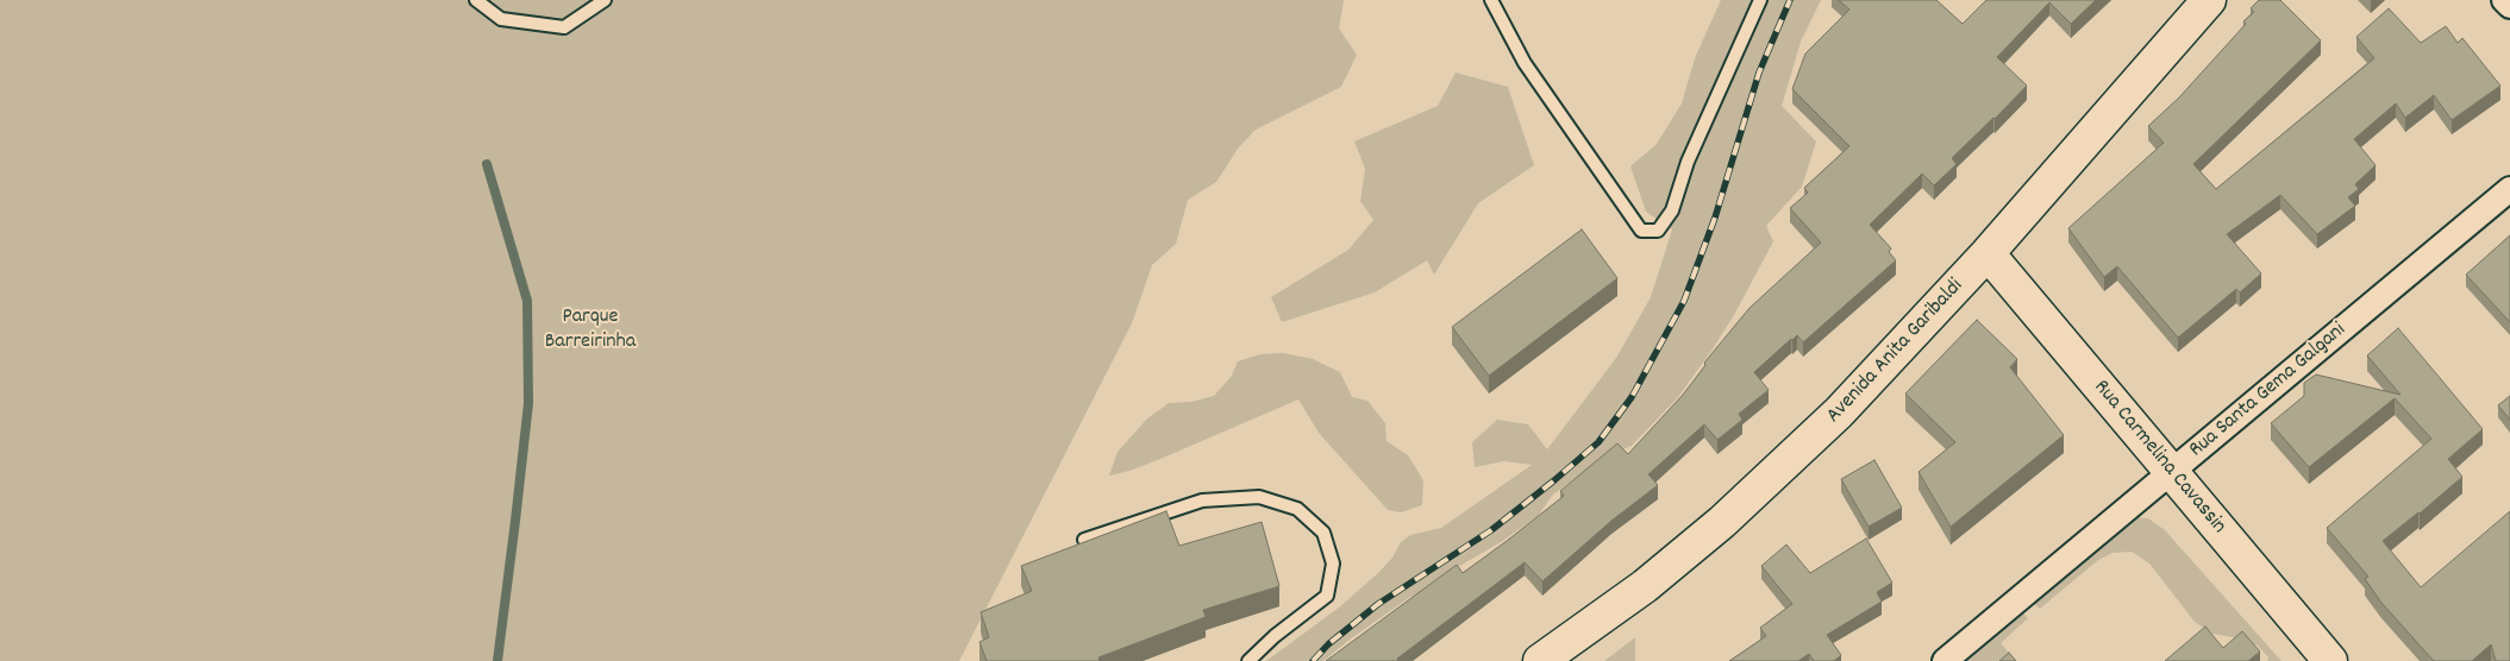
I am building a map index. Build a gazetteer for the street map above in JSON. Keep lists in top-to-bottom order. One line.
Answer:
{"streets":{"main road":["Avenida Anita Garibaldi","Rua Carmelina Cavassin"],"street":["Rua Santa Gema Galgani"]},"crossings":[["Avenida Anita Garibaldi","Rua Carmelina Cavassin"],["Rua Santa Gema Galgani","Rua Carmelina Cavassin"]],"parks":["Parque Barreirinha"]}
